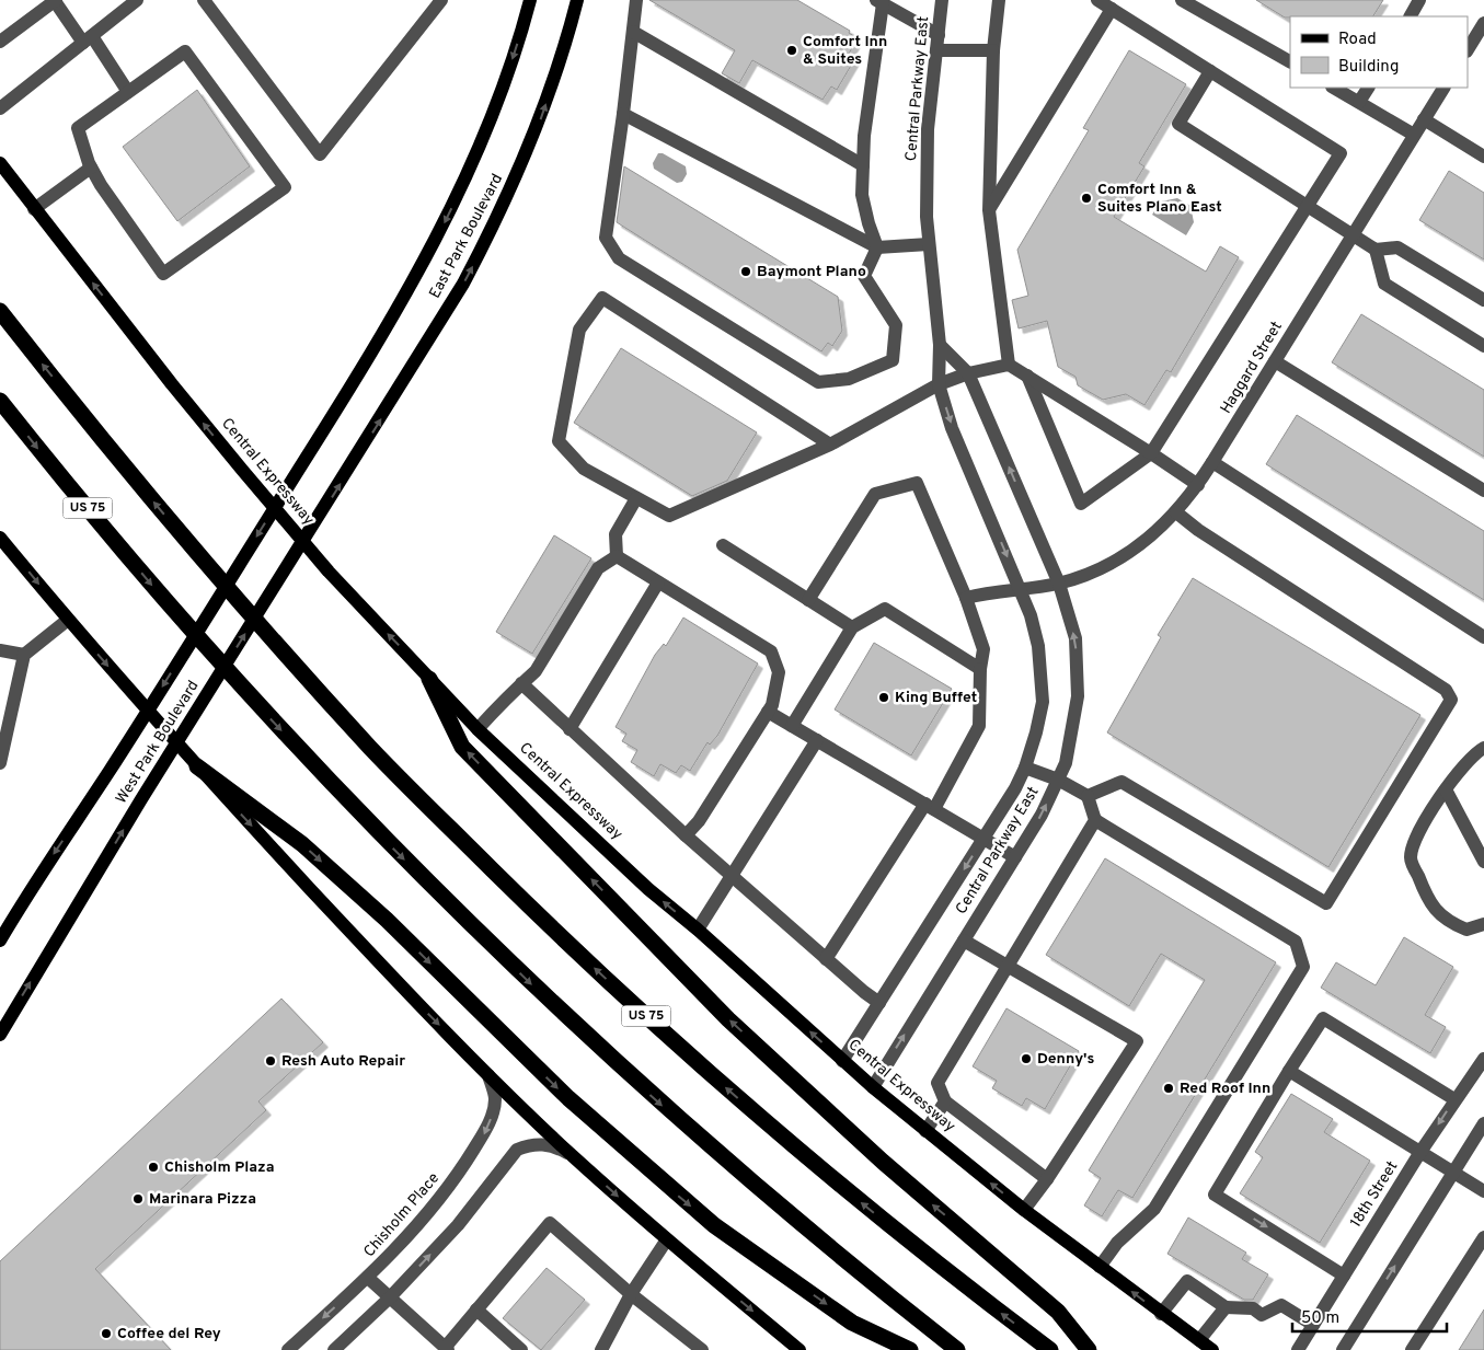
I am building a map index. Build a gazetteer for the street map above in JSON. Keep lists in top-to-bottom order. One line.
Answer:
{"streets":{"highway":["US 75"],"main road":["East Park Boulevard","Central Expressway","West Park Boulevard"],"street":["Central Parkway East","Haggard Street","18th Street","Chisholm Place"]},"crossings":[["Central Parkway East","Haggard Street"],["Central Parkway East","Central Expressway"],["East Park Boulevard","West Park Boulevard"]],"one_way":["Central Expressway"],"places":["Comfort Inn & Suites","Comfort Inn & Suites Plano East","Baymont Plano","King Buffet","Denny's","Resh Auto Repair","Red Roof Inn","Chisholm Plaza","Marinara Pizza","Coffee del Rey"],"legend":["Road","Building"],"scale_bar":"50 m"}
